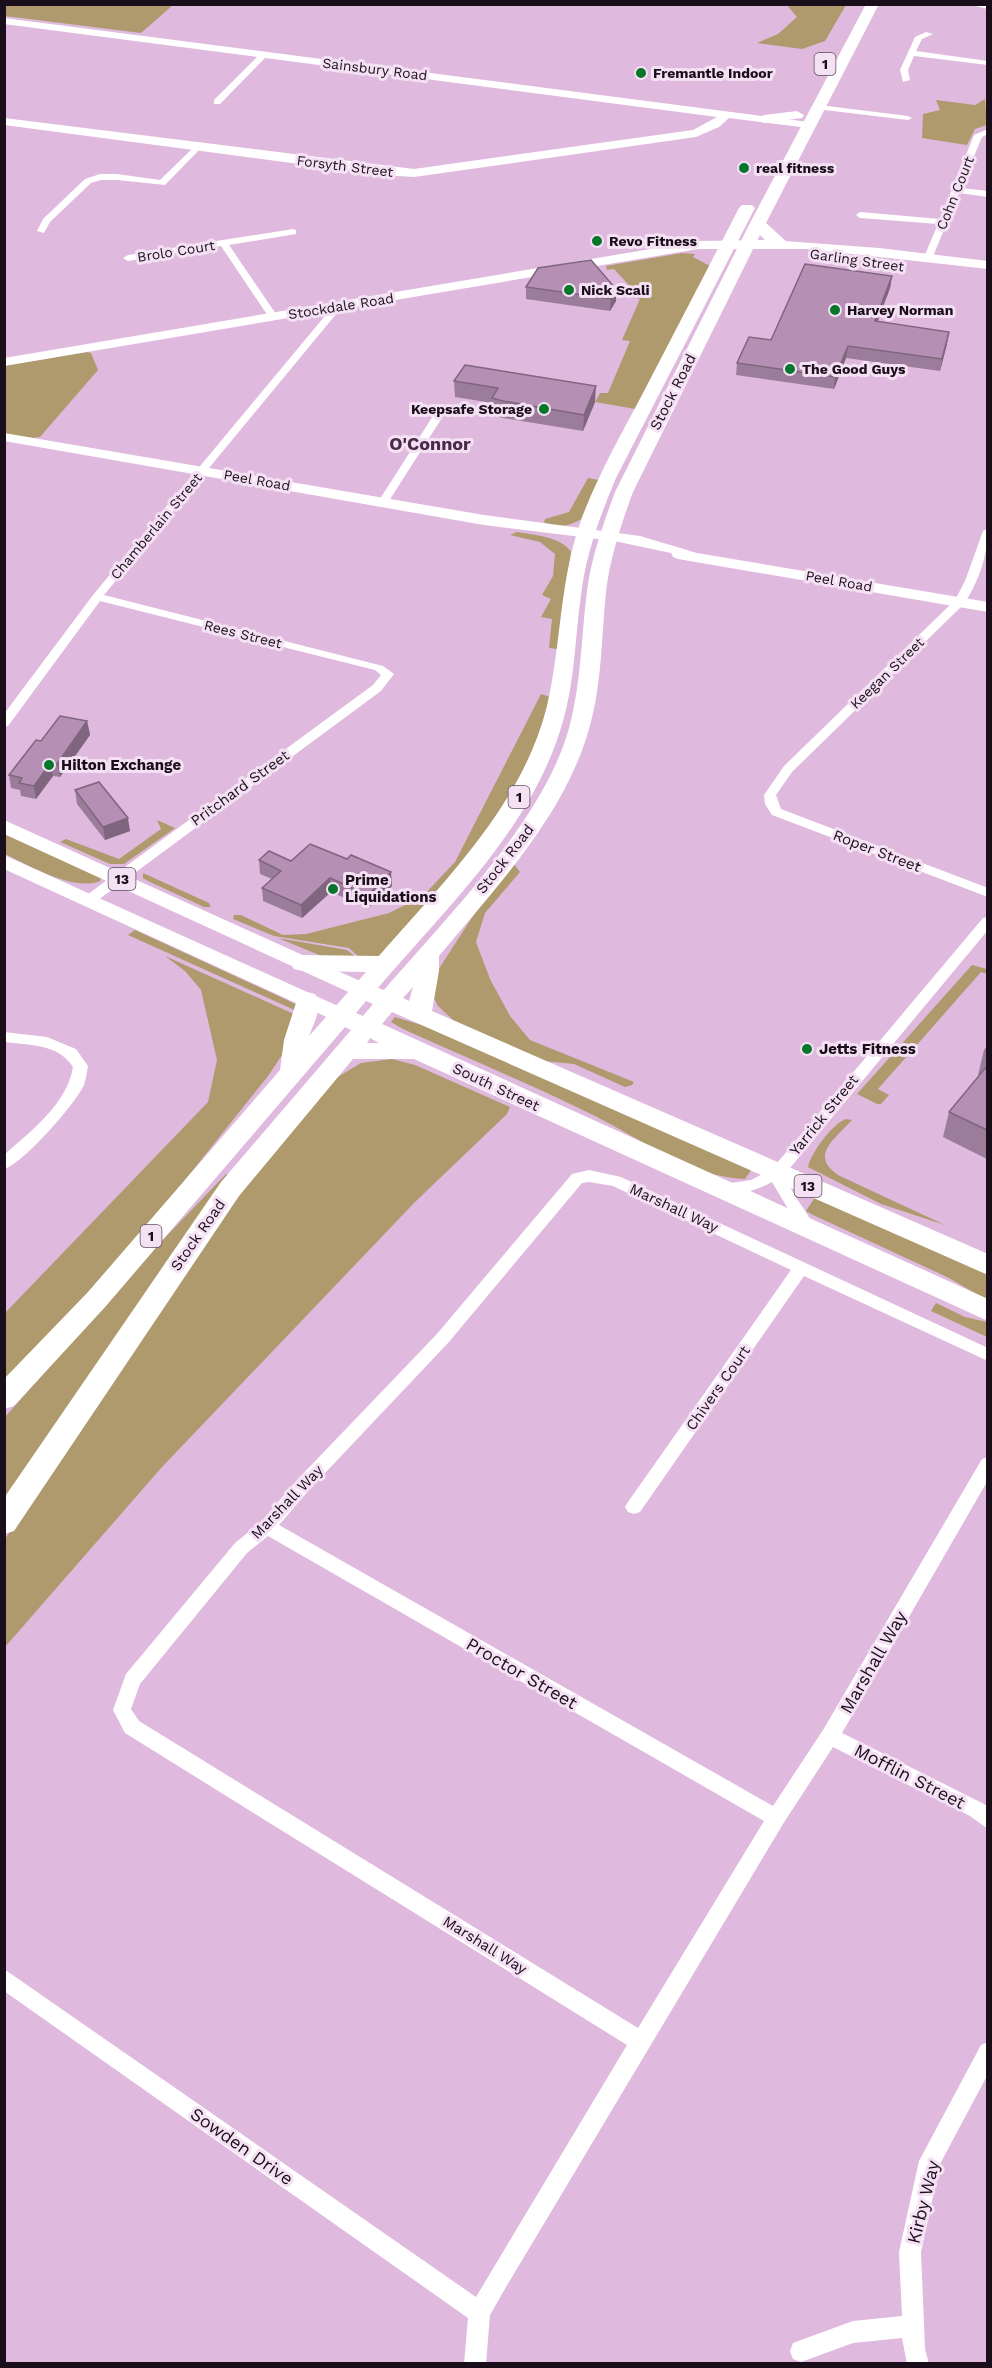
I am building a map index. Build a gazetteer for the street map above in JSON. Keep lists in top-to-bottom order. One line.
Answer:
{"streets":{"highway":["1","Stock Road","13","South Street"],"street":["Sainsbury Road","Forsyth Street","Cohn Court","Brolo Court","Garling Street","Stockdale Road","Peel Road","Chamberlain Street","Rees Street","Keegan Street","Pritchard Street","Roper Street","Yarrick Street","Marshall Way","Chivers Court","Proctor Street","Mofflin Street","Sowden Drive","Kirby Way"]},"crossings":[["Sainsbury Road","Forsyth Street"],["Sainsbury Road","Stock Road"],["Cohn Court","Garling Street"],["Brolo Court","Stockdale Road"],["Garling Street","Stockdale Road"],["Garling Street","Stock Road"],["Stockdale Road","Stock Road"],["Stockdale Road","Chamberlain Street"],["Stock Road","Peel Road"],["Stock Road","13"],["Stock Road","South Street"],["Peel Road","Chamberlain Street"],["Peel Road","Keegan Street"],["Chamberlain Street","Rees Street"],["Rees Street","Pritchard Street"],["Keegan Street","Roper Street"],["Pritchard Street","13"],["Pritchard Street","South Street"],["13","Yarrick Street"],["South Street","Yarrick Street"],["Marshall Way","Chivers Court"],["Marshall Way","Proctor Street"],["Marshall Way","Mofflin Street"],["Marshall Way","Sowden Drive"]],"districts":["O'Connor"],"places":["Fremantle Indoor","real fitness","Revo Fitness","Nick Scali","Harvey Norman","The Good Guys","Keepsafe Storage","Hilton Exchange","Prime Liquidations","Jetts Fitness"]}
